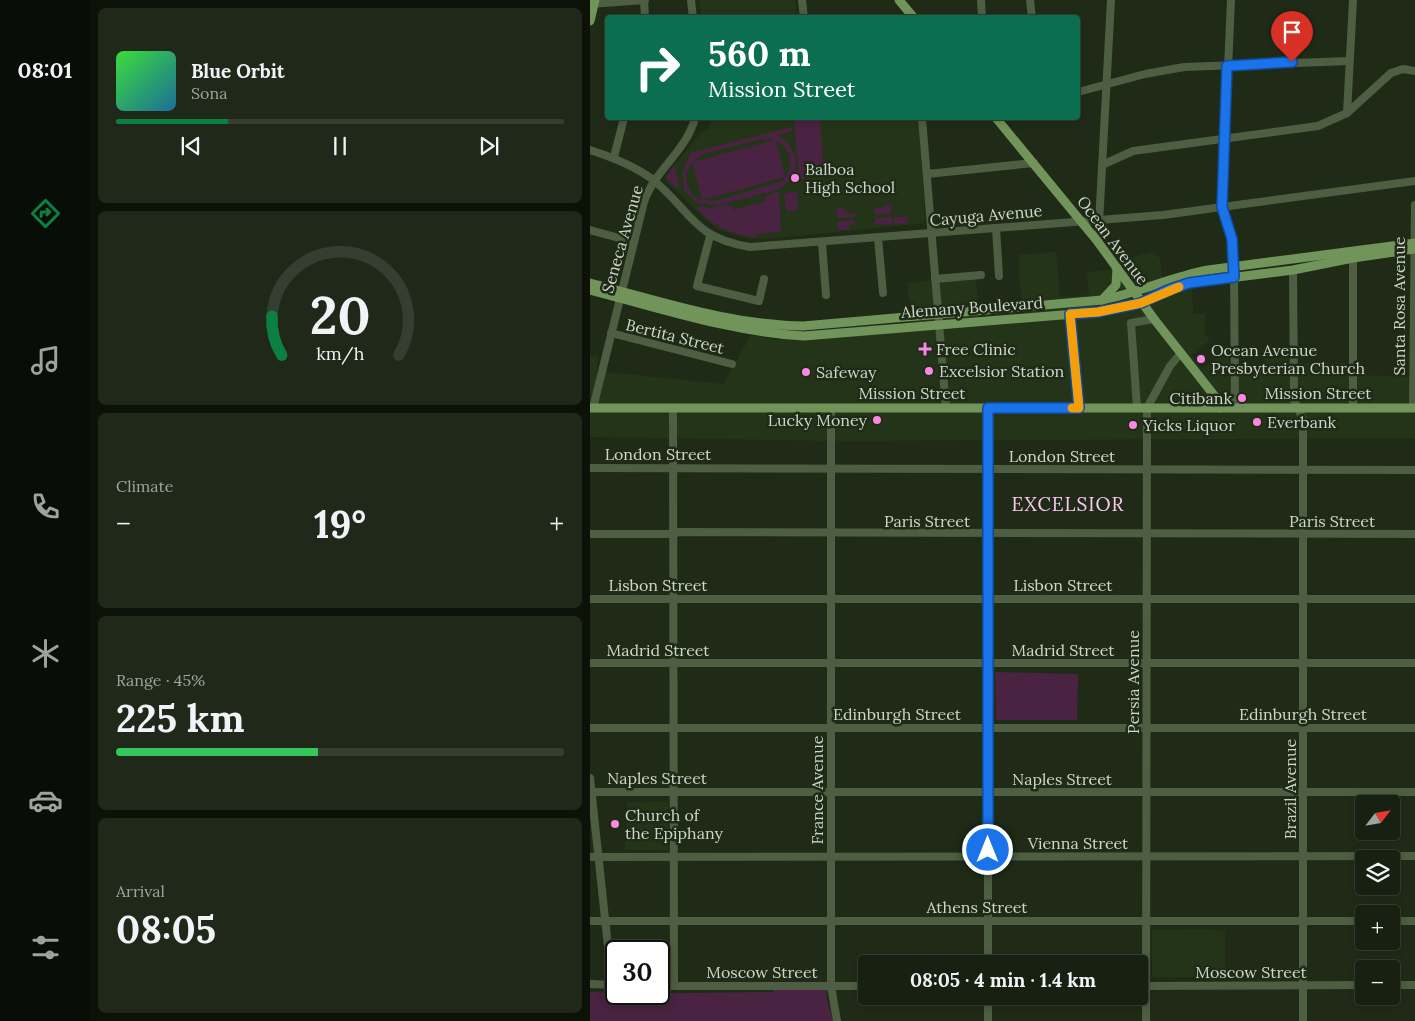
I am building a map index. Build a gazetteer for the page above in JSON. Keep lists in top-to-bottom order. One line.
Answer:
{"streets":{"main road":["Ocean Avenue","Alemany Boulevard","Mission Street"],"street":["Cayuga Avenue","Seneca Avenue","Santa Rosa Avenue","Bertita Street","London Street","Paris Street","Lisbon Street","Madrid Street","Persia Avenue","Edinburgh Street","Naples Street","Brazil Avenue","France Avenue","Vienna Street","Athens Street","Moscow Street"]},"crossings":[["Cayuga Avenue","Seneca Avenue"],["Cayuga Avenue","Ocean Avenue"],["Seneca Avenue","Alemany Boulevard"],["Seneca Avenue","Bertita Street"],["Seneca Avenue","Mission Street"],["Ocean Avenue","Alemany Boulevard"],["Ocean Avenue","Mission Street"],["Ocean Avenue","Persia Avenue"],["Santa Rosa Avenue","Alemany Boulevard"],["Santa Rosa Avenue","Mission Street"],["Alemany Boulevard","Brazil Avenue"],["Mission Street","Persia Avenue"],["Mission Street","Brazil Avenue"],["Mission Street","France Avenue"],["London Street","Persia Avenue"],["London Street","Brazil Avenue"],["London Street","France Avenue"],["Paris Street","Persia Avenue"],["Paris Street","Brazil Avenue"],["Paris Street","France Avenue"],["Lisbon Street","Persia Avenue"],["Lisbon Street","Brazil Avenue"],["Lisbon Street","France Avenue"],["Madrid Street","Persia Avenue"],["Madrid Street","Brazil Avenue"],["Madrid Street","France Avenue"],["Persia Avenue","Edinburgh Street"],["Persia Avenue","Naples Street"],["Persia Avenue","Vienna Street"],["Persia Avenue","Athens Street"],["Edinburgh Street","Brazil Avenue"],["Edinburgh Street","France Avenue"],["Naples Street","Brazil Avenue"],["Naples Street","France Avenue"],["Brazil Avenue","Vienna Street"],["Brazil Avenue","Athens Street"],["Brazil Avenue","Moscow Street"],["France Avenue","Vienna Street"],["France Avenue","Athens Street"],["France Avenue","Moscow Street"]],"districts":["EXCELSIOR"],"places":{"other":["Balboa High School","Ocean Avenue Presbyterian Church","Excelsior Station","Safeway","Citibank","Lucky Money","Everbank","Yicks Liquor","Church of the Epiphany"],"health":["Free Clinic"]},"north":"top right","page":{"tabs":"08:01","turn":["560 m","Mission Street"],"song":["Blue Orbit","Sona"],"tile":["Climate",["Range · 45%","225 km"],["Arrival","08:05"]],"heat":["−","19°","+"],"map_buttons":["+","−"],"limit":"30","trip":"08:05 · 4 min · 1.4 km","gauge":["20","km/h"]}}
